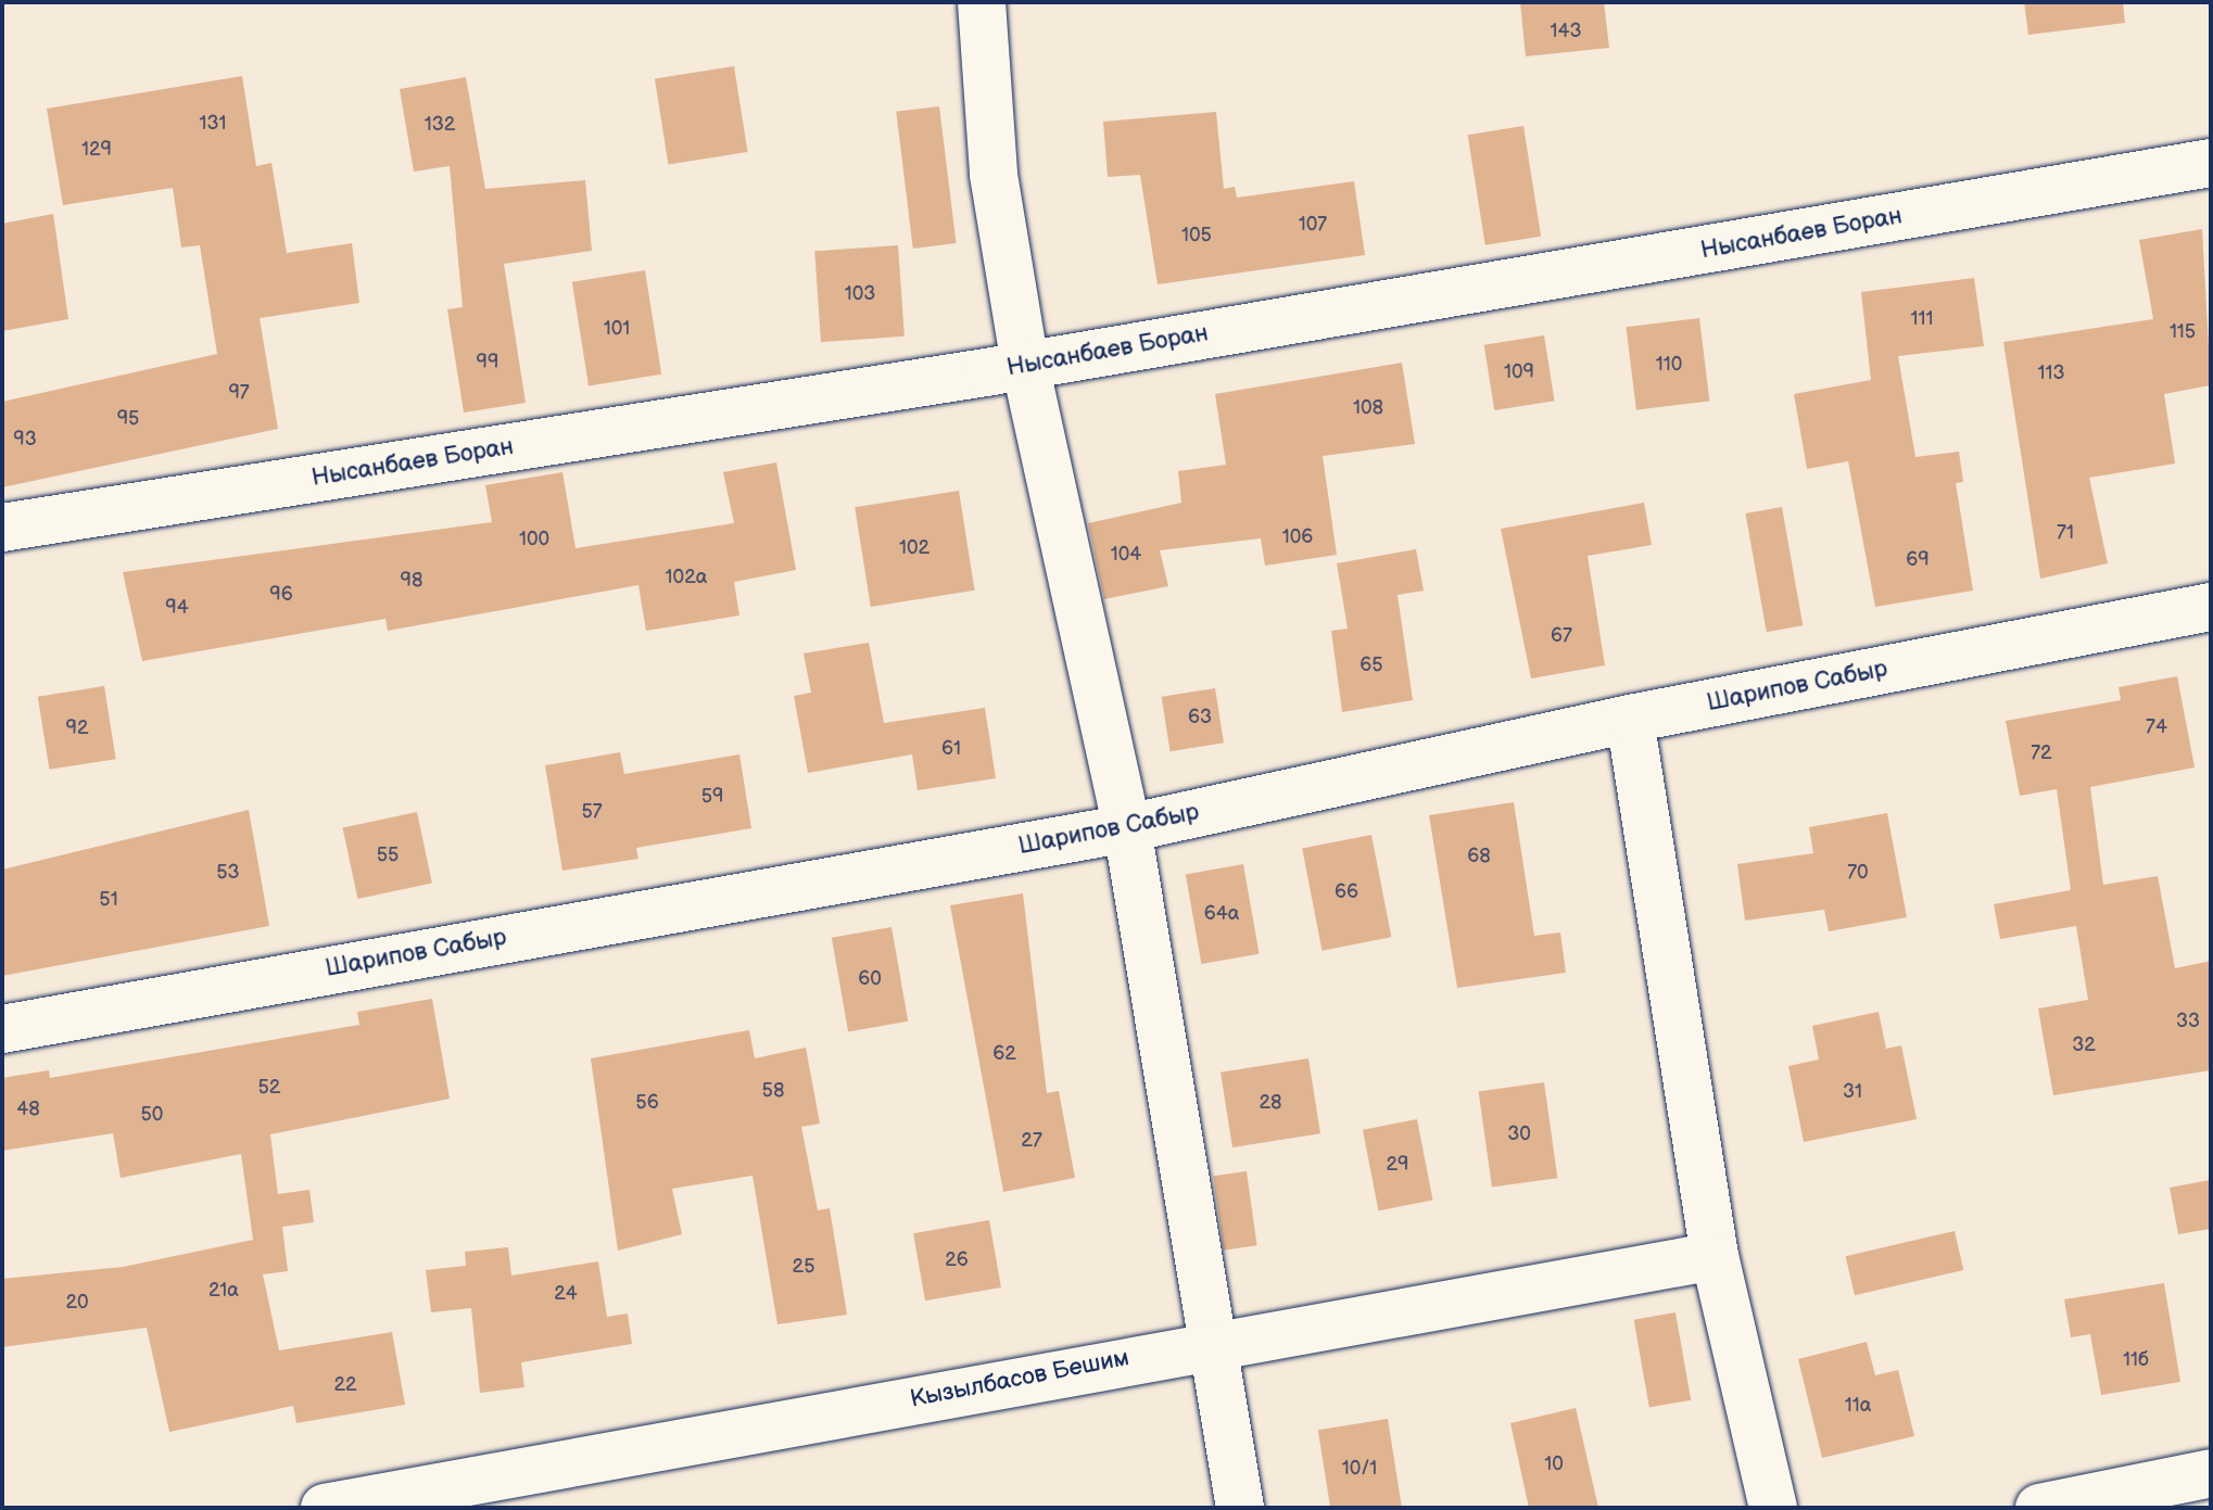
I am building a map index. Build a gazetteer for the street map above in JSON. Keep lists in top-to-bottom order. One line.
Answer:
{"streets":{"street":["Нысанбаев Боран","Шарипов Сабыр","Кызылбасов Бешим"]},"house_numbers":["143","131","132","129","107","105","103","111","101","115","99","110","109","113","97","108","95","93","71","106","100","102","104","69","102а","98","96","94","67","65","63","74","92","61","72","59","57","55","68","53","70","66","51","64а","60","33","32","62","52","58","31","56","28","48","50","30","27","29","26","25","21а","24","20","11б","22","11а","10","10/1"]}
